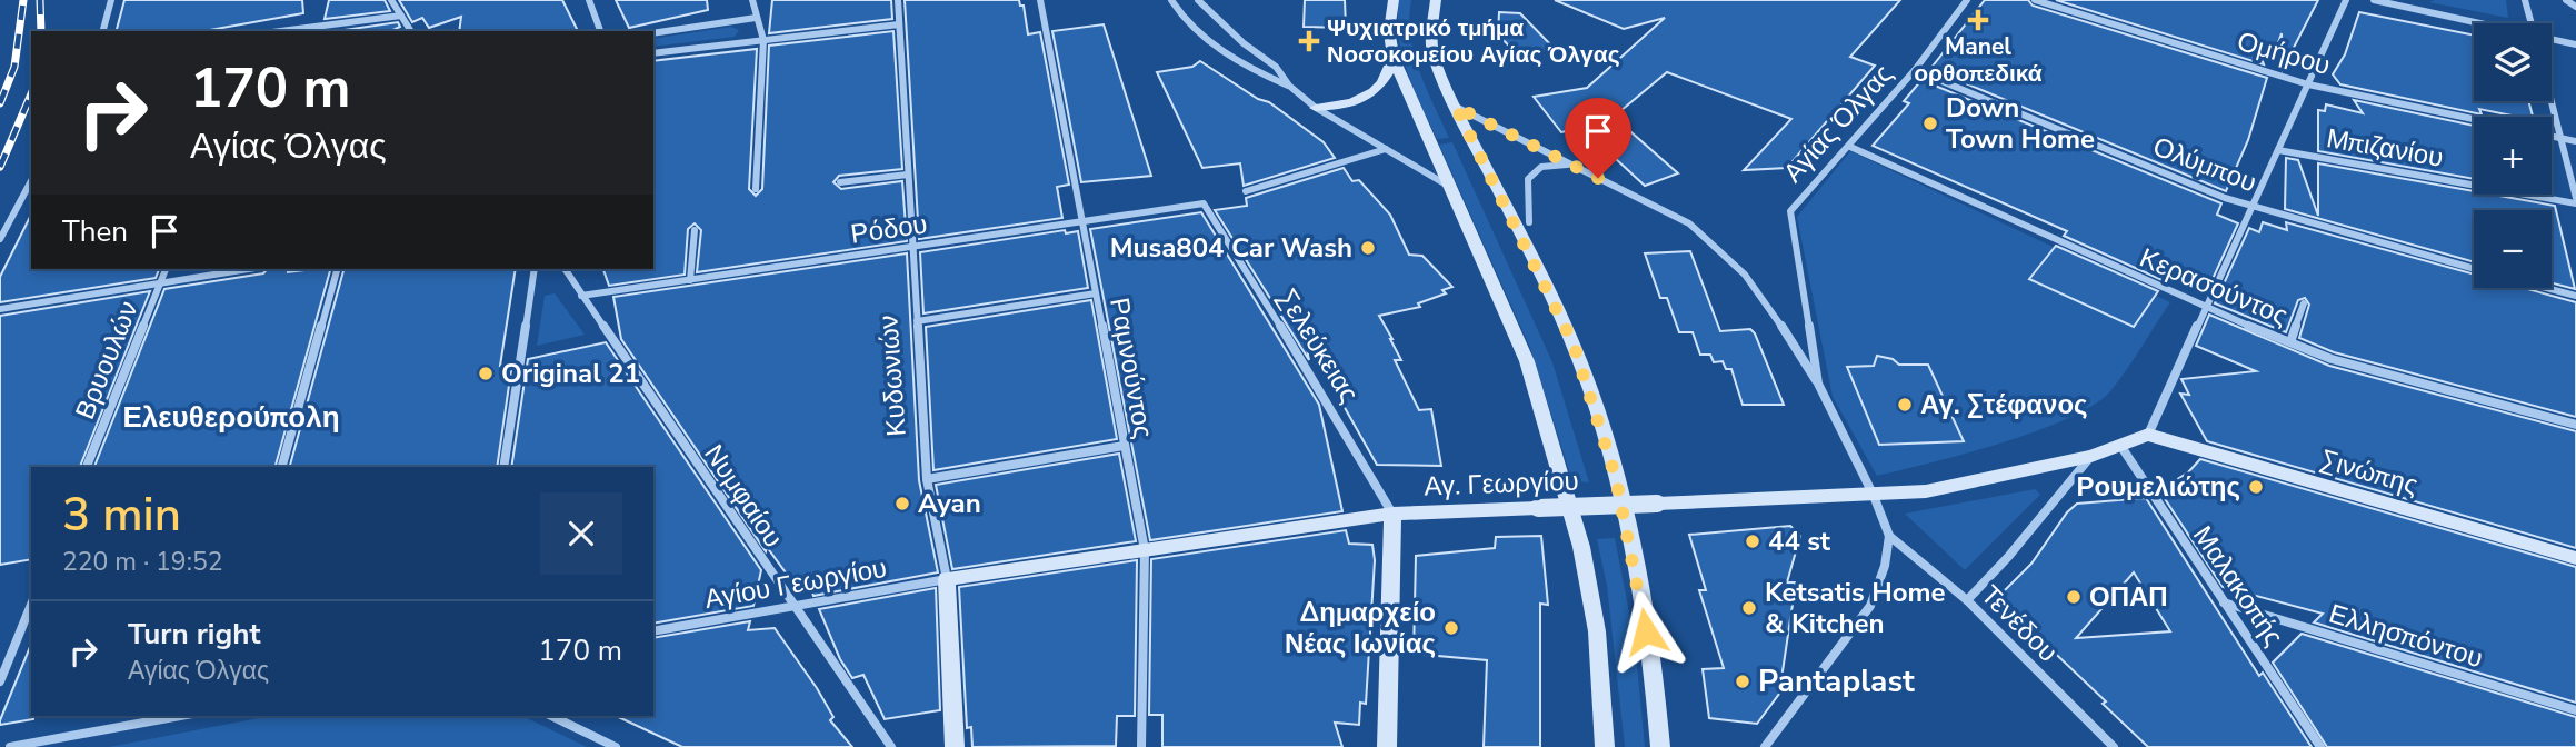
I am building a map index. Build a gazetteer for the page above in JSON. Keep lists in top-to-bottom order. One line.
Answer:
{"streets":{"main road":["Κυδωνιών","Σινώπης","Αγ. Γεωργίου"],"street":["Ομήρου","Αγίας Όλγας","Μπιζανίου","Ολύμπου","Ρόδου","Κερασούντος","Σελεύκειας","Βρυουλών","Ραμνούντος","Νυμφαίου","Αγίου Γεωργίου","Μαλακοπής","Τενέδου","Ελλησπόντου"]},"crossings":[["Αγίας Όλγας","Ολύμπου"],["Αγίας Όλγας","Κερασούντος"],["Αγίας Όλγας","Αγ. Γεωργίου"],["Αγίας Όλγας","Τενέδου"],["Ρόδου","Σελεύκειας"],["Ρόδου","Ραμνούντος"],["Ρόδου","Κυδωνιών"],["Ρόδου","Νυμφαίου"],["Σελεύκειας","Αγ. Γεωργίου"],["Ραμνούντος","Αγ. Γεωργίου"],["Κυδωνιών","Αγ. Γεωργίου"],["Κυδωνιών","Αγίου Γεωργίου"],["Σινώπης","Αγ. Γεωργίου"],["Αγ. Γεωργίου","Αγίου Γεωργίου"],["Αγ. Γεωργίου","Μαλακοπής"],["Νυμφαίου","Αγίου Γεωργίου"],["Μαλακοπής","Ελλησπόντου"]],"districts":["Ελευθερούπολη"],"places":{"health":["Manel ορθοπεδικά","Ψυχιατρικό τμήμα Νοσοκομείου Αγίας Όλγας"],"other":["Down Town Home","Musa804 Car Wash","Original 21","Αγ. Στέφανος","Ρουμελιώτης","Ayan","44 st","ΟΠΑΠ","Ketsatis Home & Kitchen","Δημαρχείο Νέας Ιωνίας","Pantaplast"]},"page":{"map_buttons":["+","−"],"turn":["170 m","Αγίας Όλγας"],"then":"Then","heading":["3 min","220 m · 19:52"],"list":[{"name":"Turn right","note":"Αγίας Όλγας","value":"170 m"}]}}
